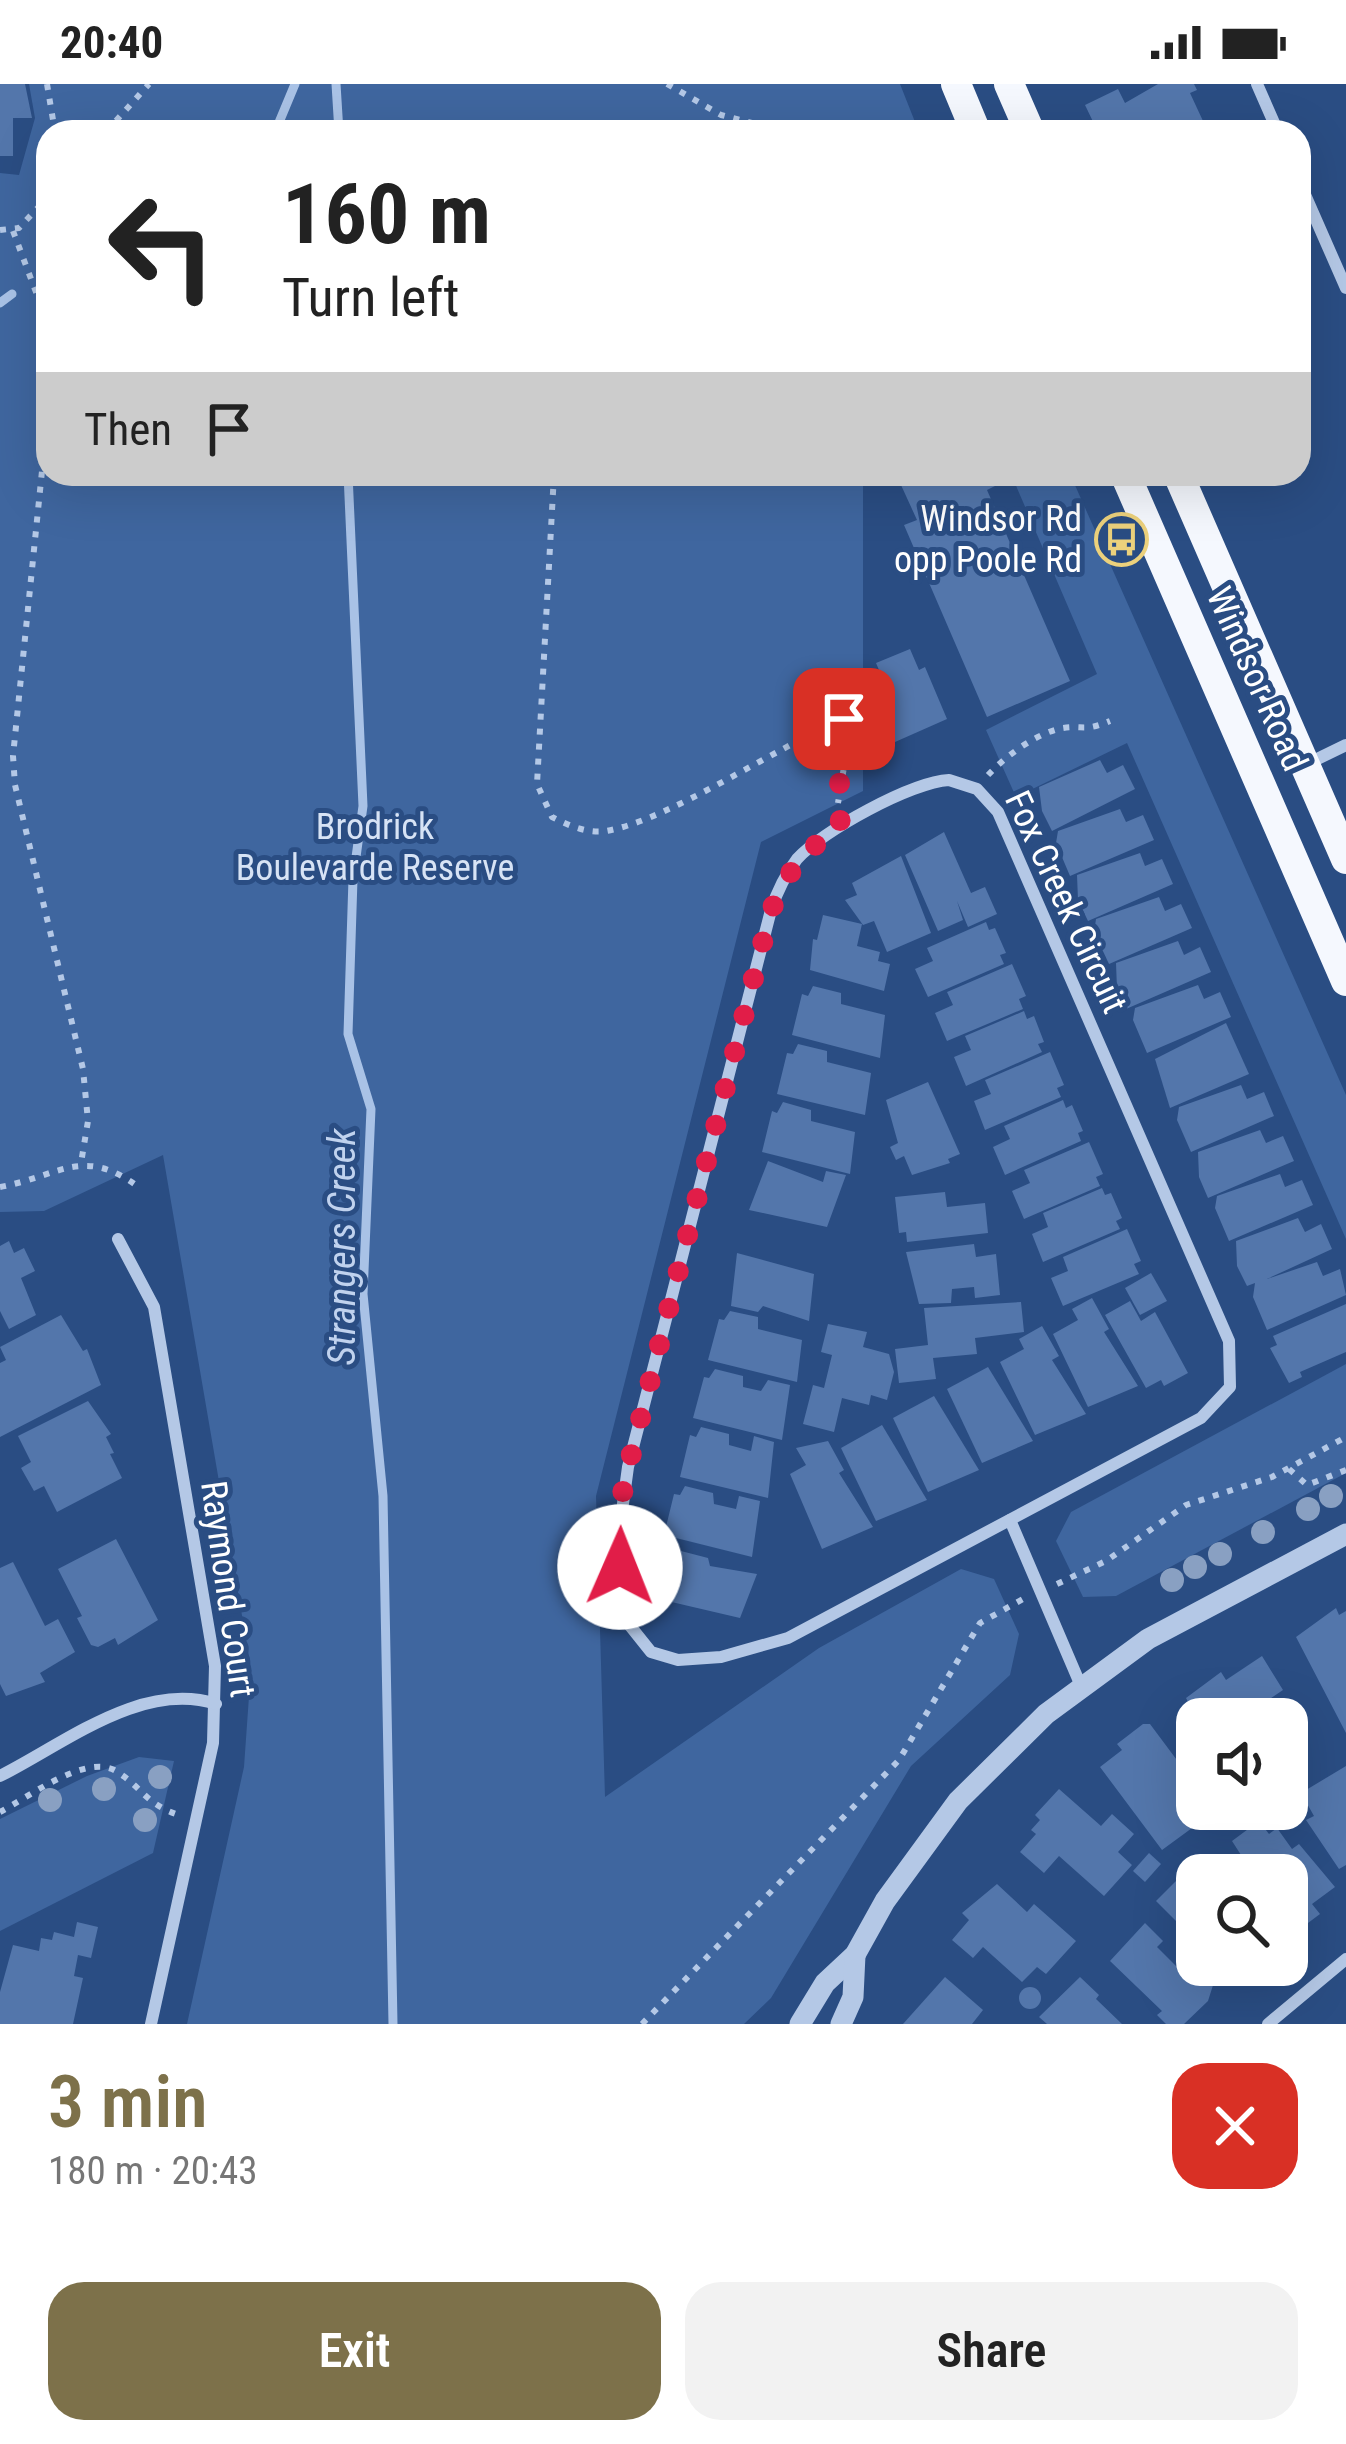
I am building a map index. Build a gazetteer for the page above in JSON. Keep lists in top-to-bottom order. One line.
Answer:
{"streets":{"main road":["Windsor Road"],"street":["Fox Creek Circuit","Raymond Court"]},"water":["Strangers Creek"],"parks":["Brodrick Boulevarde Reserve"],"places":{"bus stop":["Windsor Rd opp Poole Rd"]},"page":{"status":"20:40","turn":["160 m","Turn left"],"then":"Then","heading":["3 min","180 m · 20:43"],"buttons":["Exit","Share"]}}
